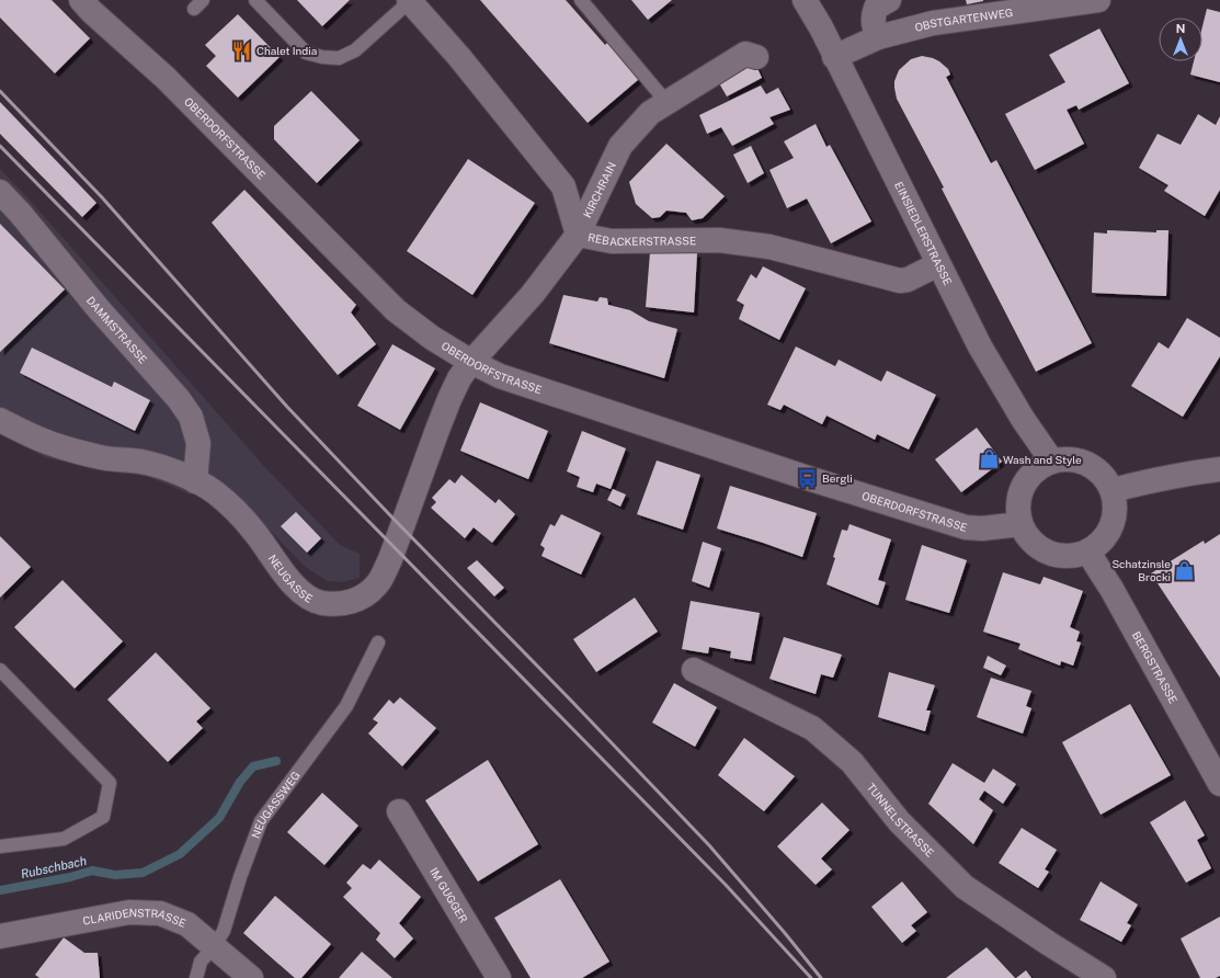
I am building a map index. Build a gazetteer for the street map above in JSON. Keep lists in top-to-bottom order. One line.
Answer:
{"streets":{"street":["OBSTGARTENWEG","OBERDORFSTRASSE","KIRCHRAIN","EINSIEDLERSTRASSE","REBACKERSTRASSE","DAMMSTRASSE","NEUGASSE","BERGSTRASSE","TUNNELSTRASSE","IM GUGGER","CLARIDENSTRASSE"],"lane":["NEUGASSWEG"]},"crossings":[["OBSTGARTENWEG","EINSIEDLERSTRASSE"],["OBERDORFSTRASSE","KIRCHRAIN"],["OBERDORFSTRASSE","EINSIEDLERSTRASSE"],["OBERDORFSTRASSE","NEUGASSE"],["OBERDORFSTRASSE","BERGSTRASSE"],["KIRCHRAIN","REBACKERSTRASSE"],["KIRCHRAIN","NEUGASSE"],["EINSIEDLERSTRASSE","REBACKERSTRASSE"],["EINSIEDLERSTRASSE","BERGSTRASSE"],["DAMMSTRASSE","NEUGASSE"],["NEUGASSWEG","CLARIDENSTRASSE"]],"water":["Rubschbach"],"places":{"restaurant":["Chalet India"],"shop":["Wash and Style","Schatzinsle Brocki"],"bus stop":["Bergli"]},"north":"top"}
